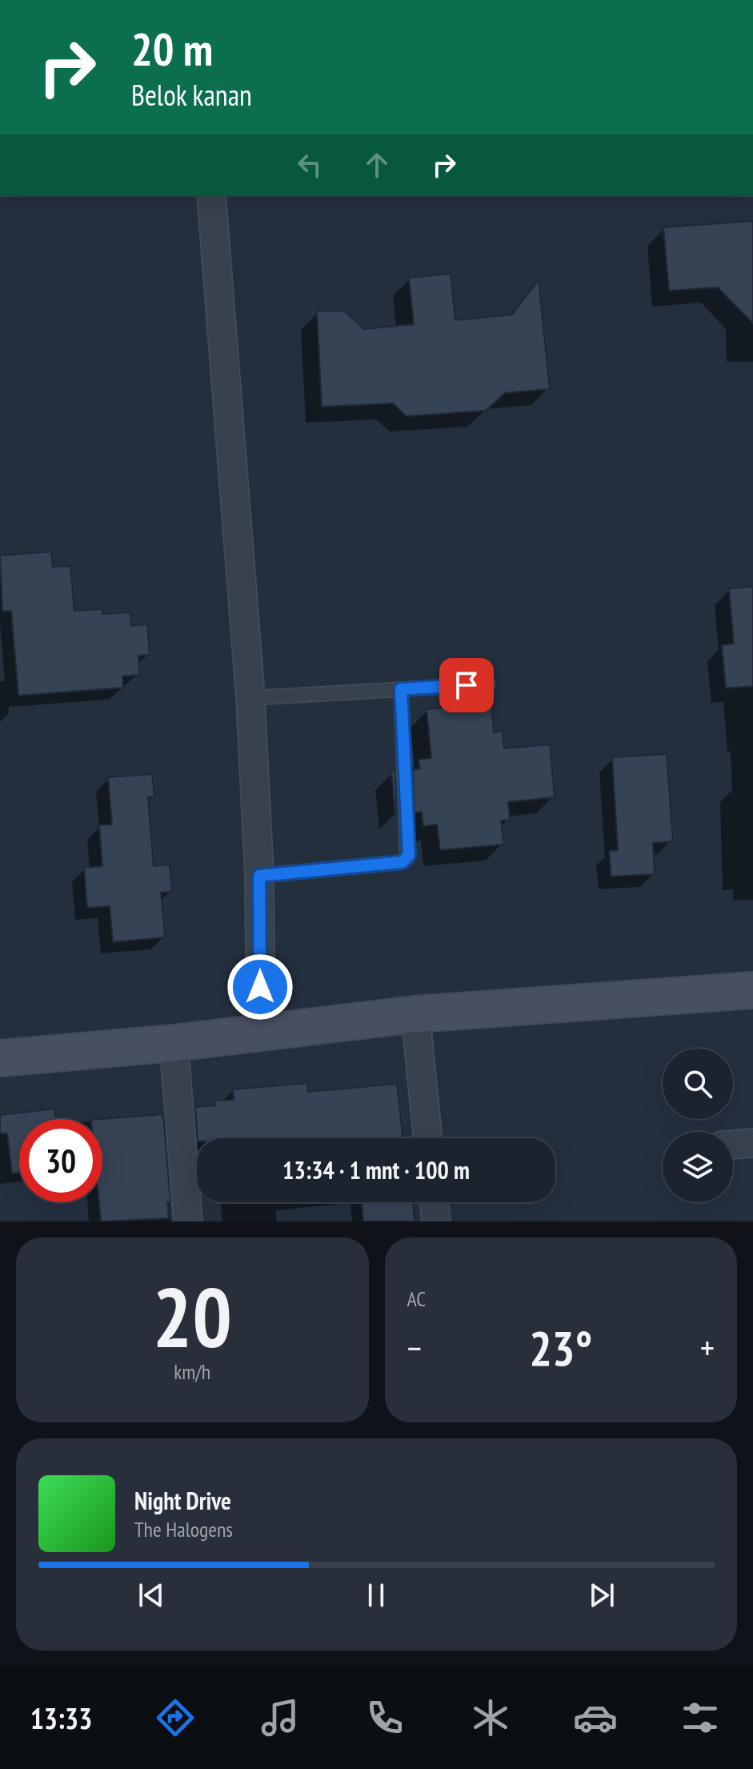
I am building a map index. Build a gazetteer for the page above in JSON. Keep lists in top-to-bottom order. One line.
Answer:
{"page":{"turn":["20 m","Belok kanan"],"limit":"30","trip":"13:34 · 1 mnt · 100 m","tile":[["20","km/h"],"AC"],"heat":["−","23°","+"],"song":["Night Drive","The Halogens"],"tabs":"13:33"}}
